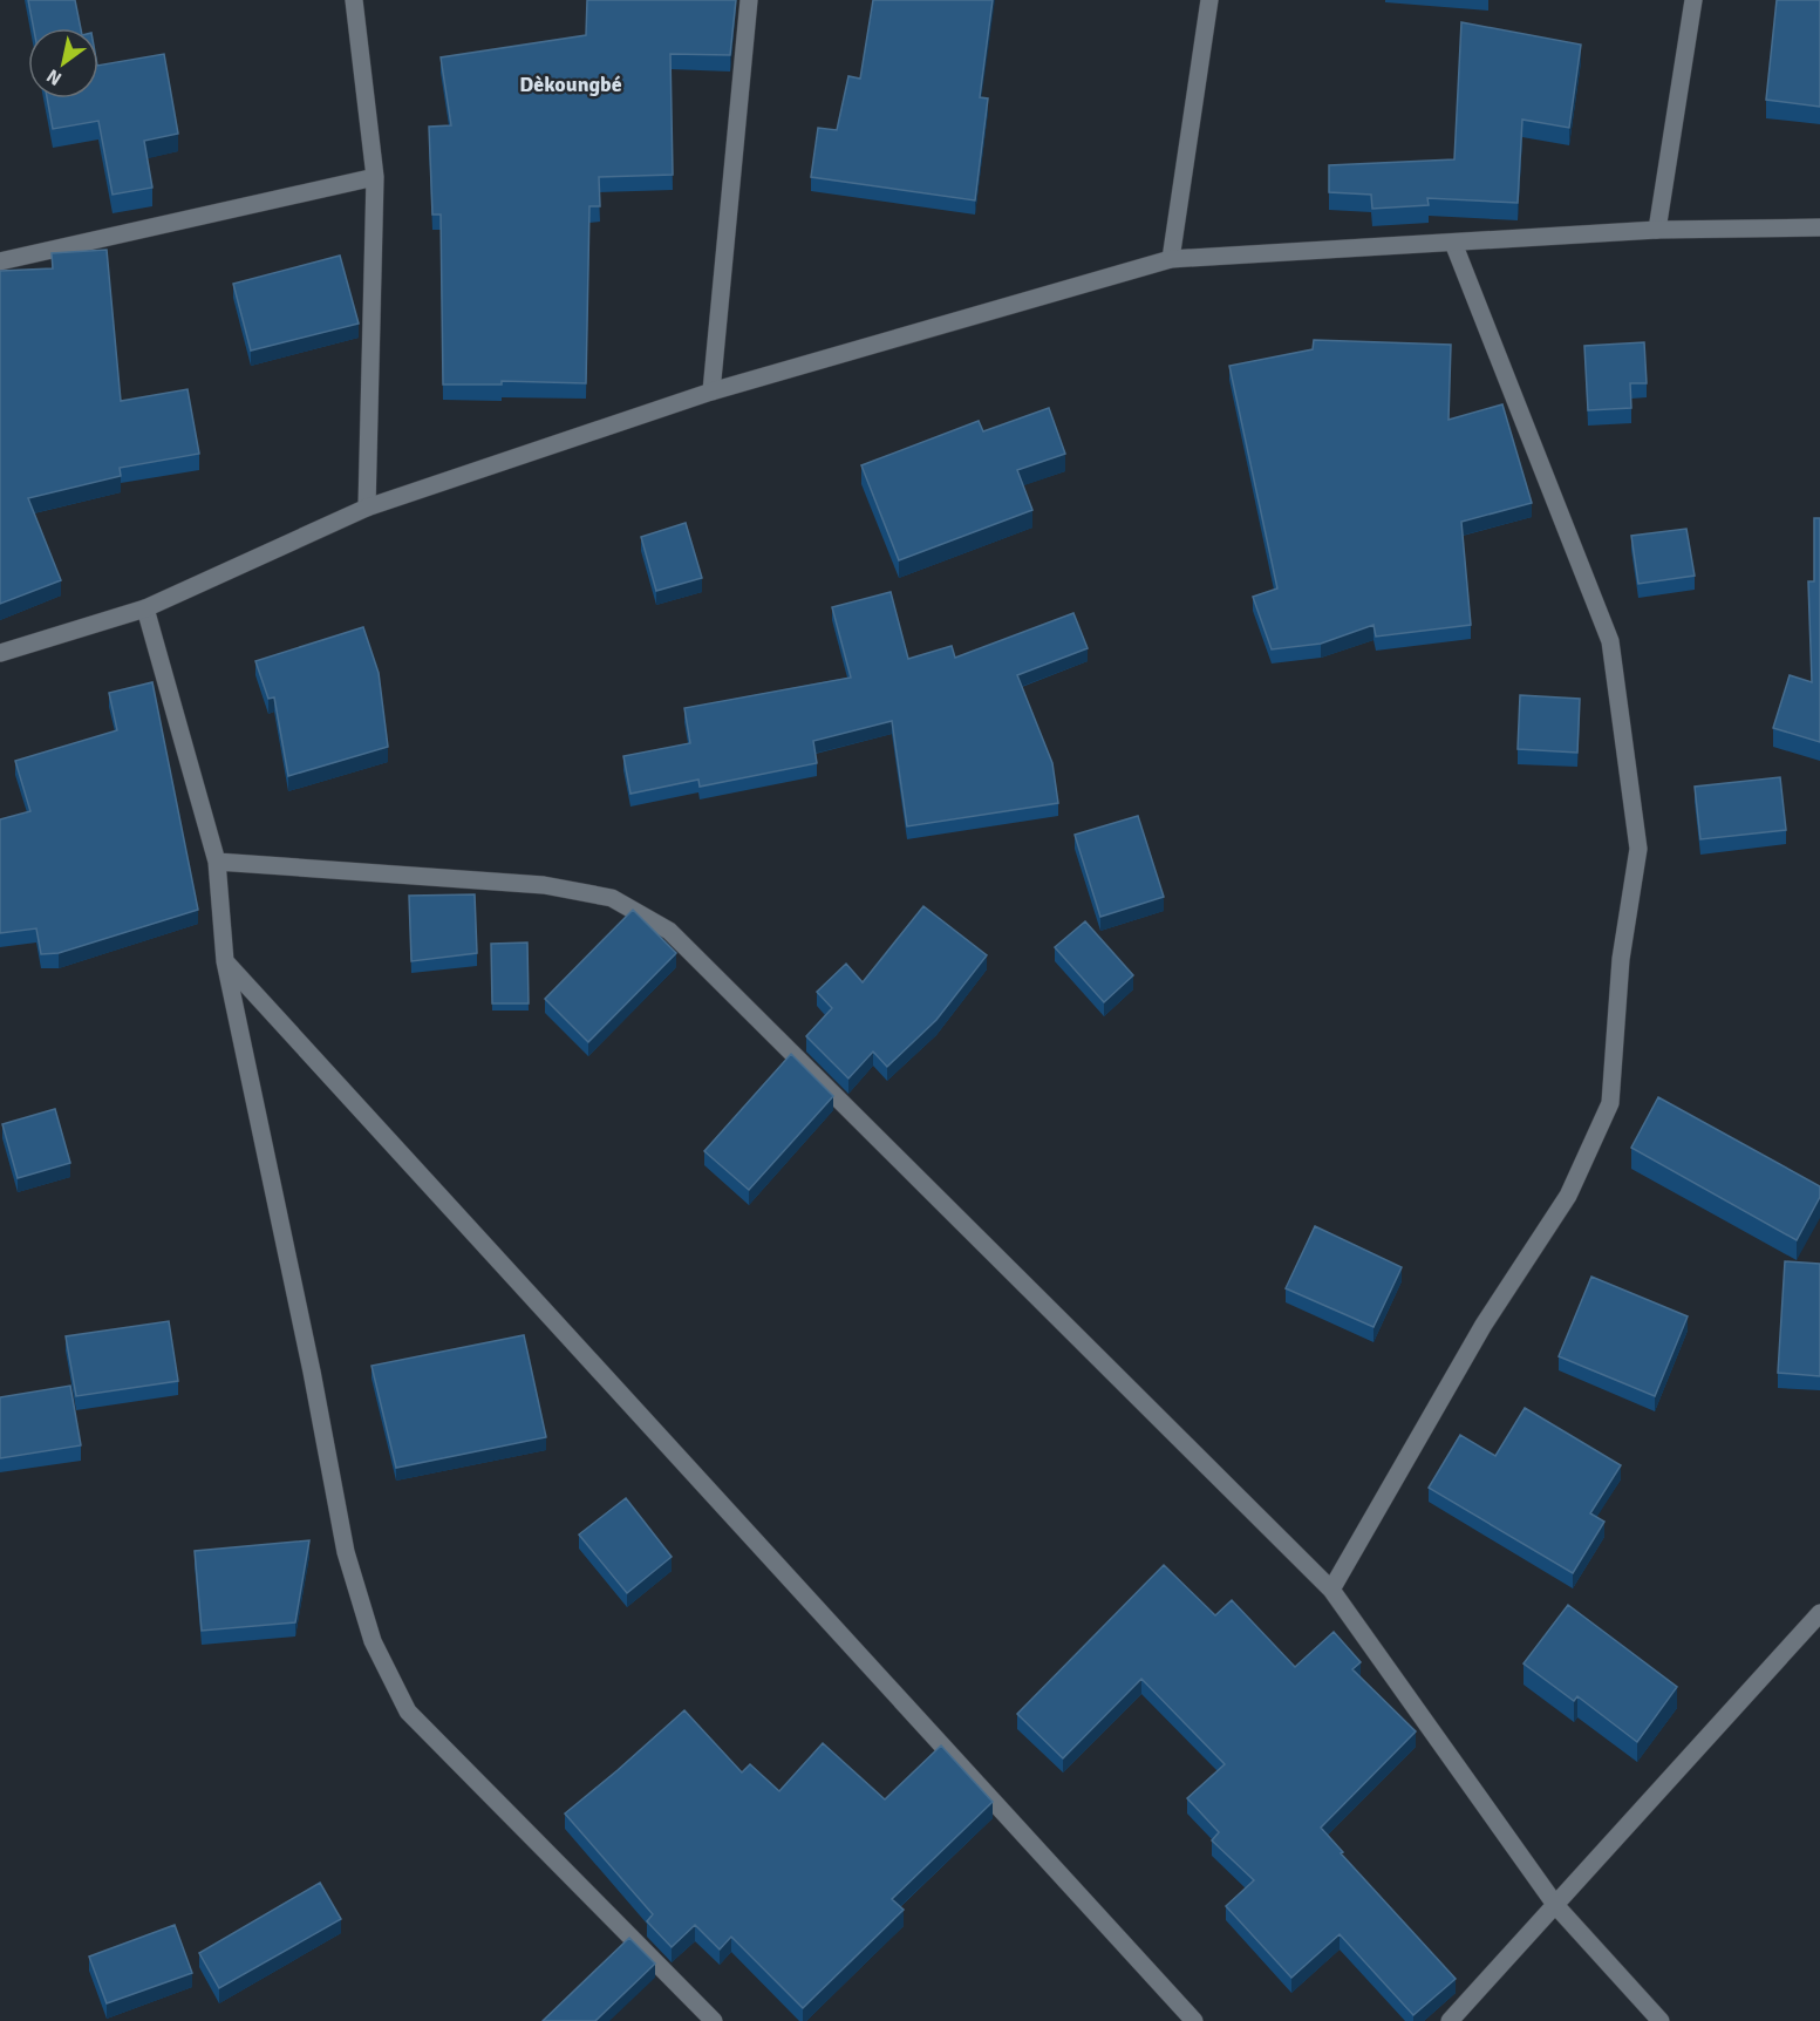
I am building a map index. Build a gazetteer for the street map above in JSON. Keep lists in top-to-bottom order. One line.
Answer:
{"districts":["Dèkoungbé"],"north":"bottom left"}
